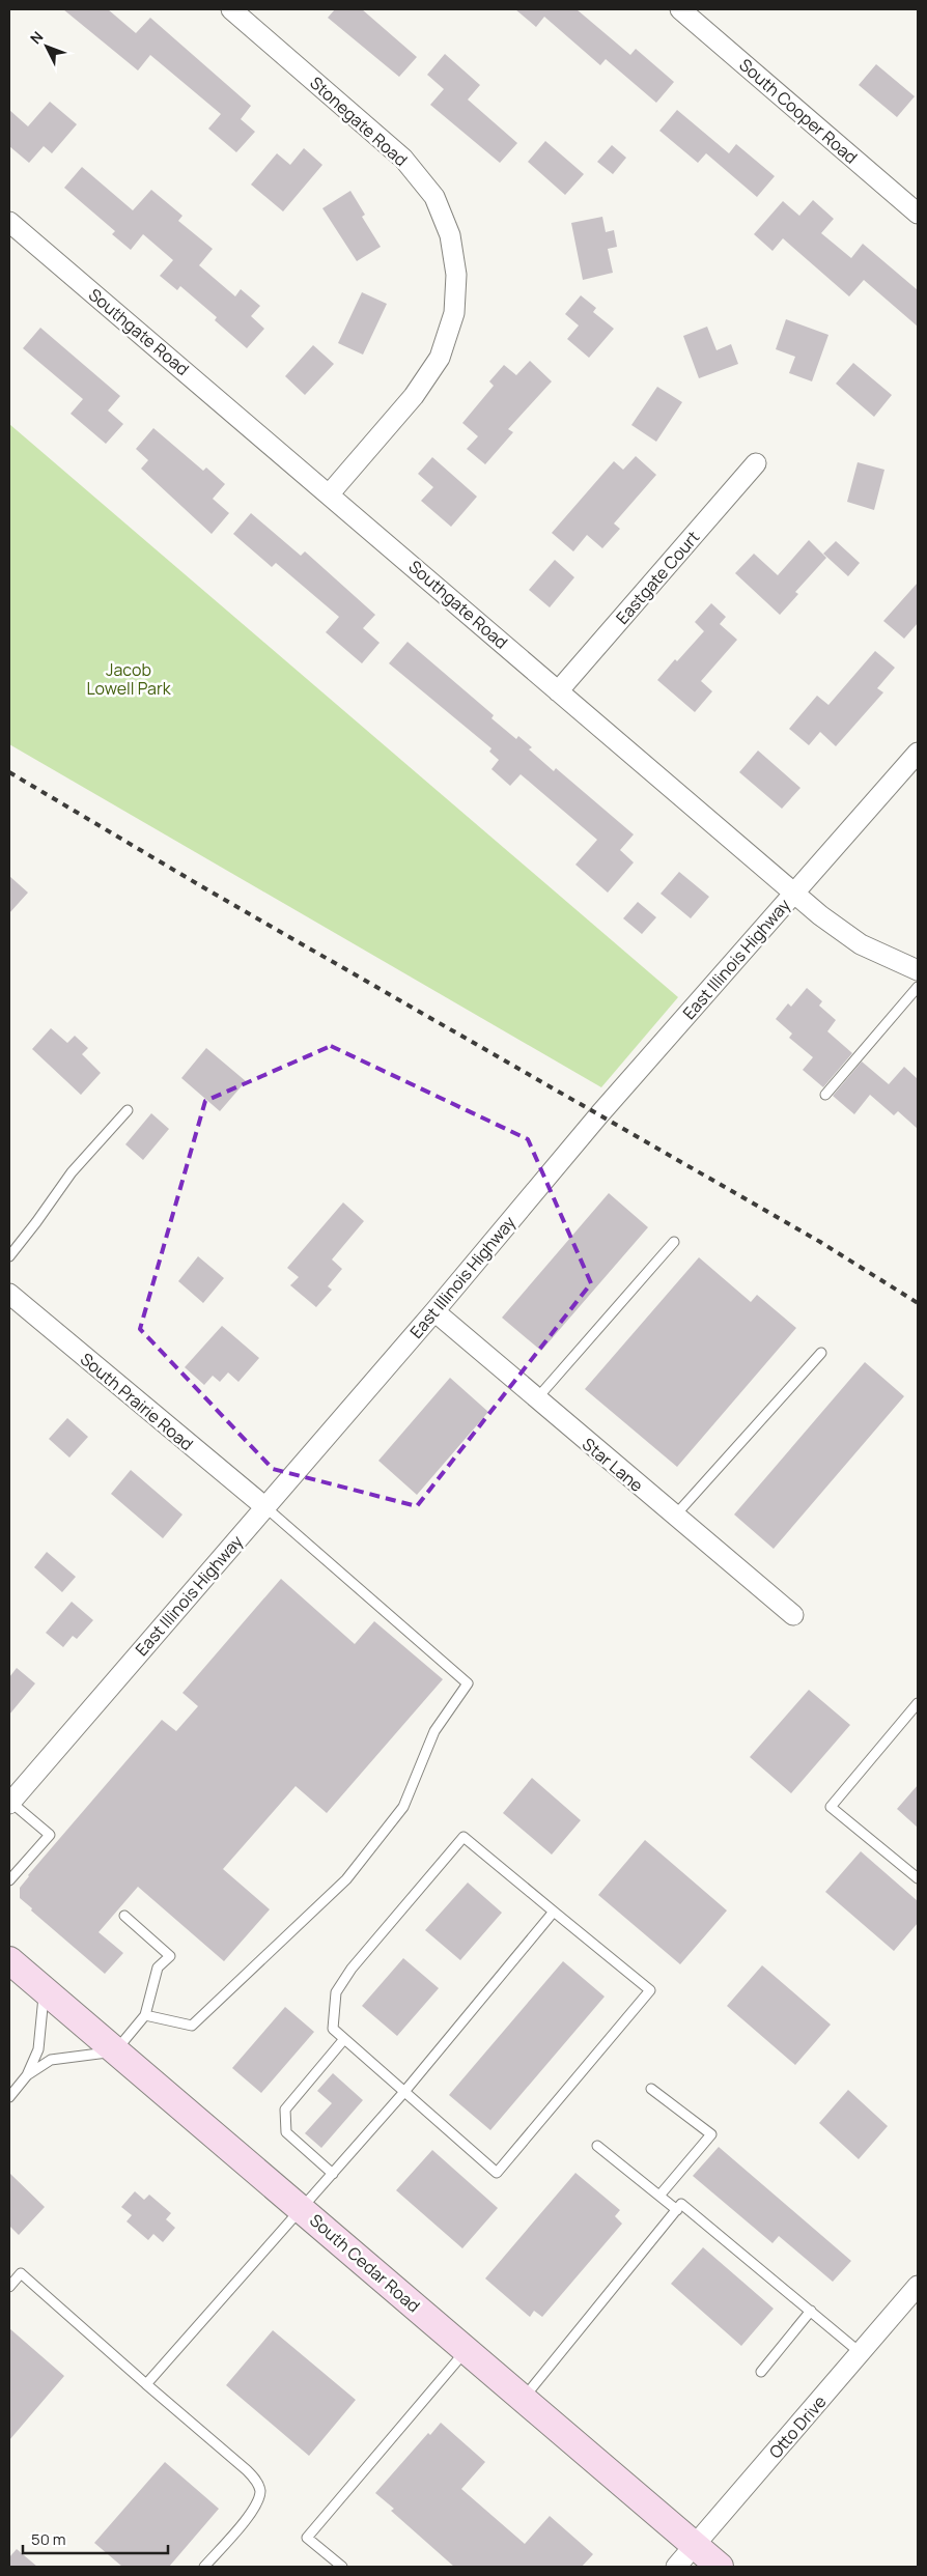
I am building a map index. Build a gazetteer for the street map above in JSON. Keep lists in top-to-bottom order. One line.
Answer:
{"streets":{"main road":["South Cedar Road"],"street":["South Cooper Road","Stonegate Road","Southgate Road","Eastgate Court","East Illinois Highway","South Prairie Road","Star Lane","Otto Drive"]},"crossings":[["Stonegate Road","Southgate Road"],["Southgate Road","Eastgate Court"],["Southgate Road","East Illinois Highway"],["East Illinois Highway","South Prairie Road"],["East Illinois Highway","Star Lane"],["South Cedar Road","Otto Drive"]],"parks":["Jacob Lowell Park"],"scale_bar":"50 m","north":"top left"}
